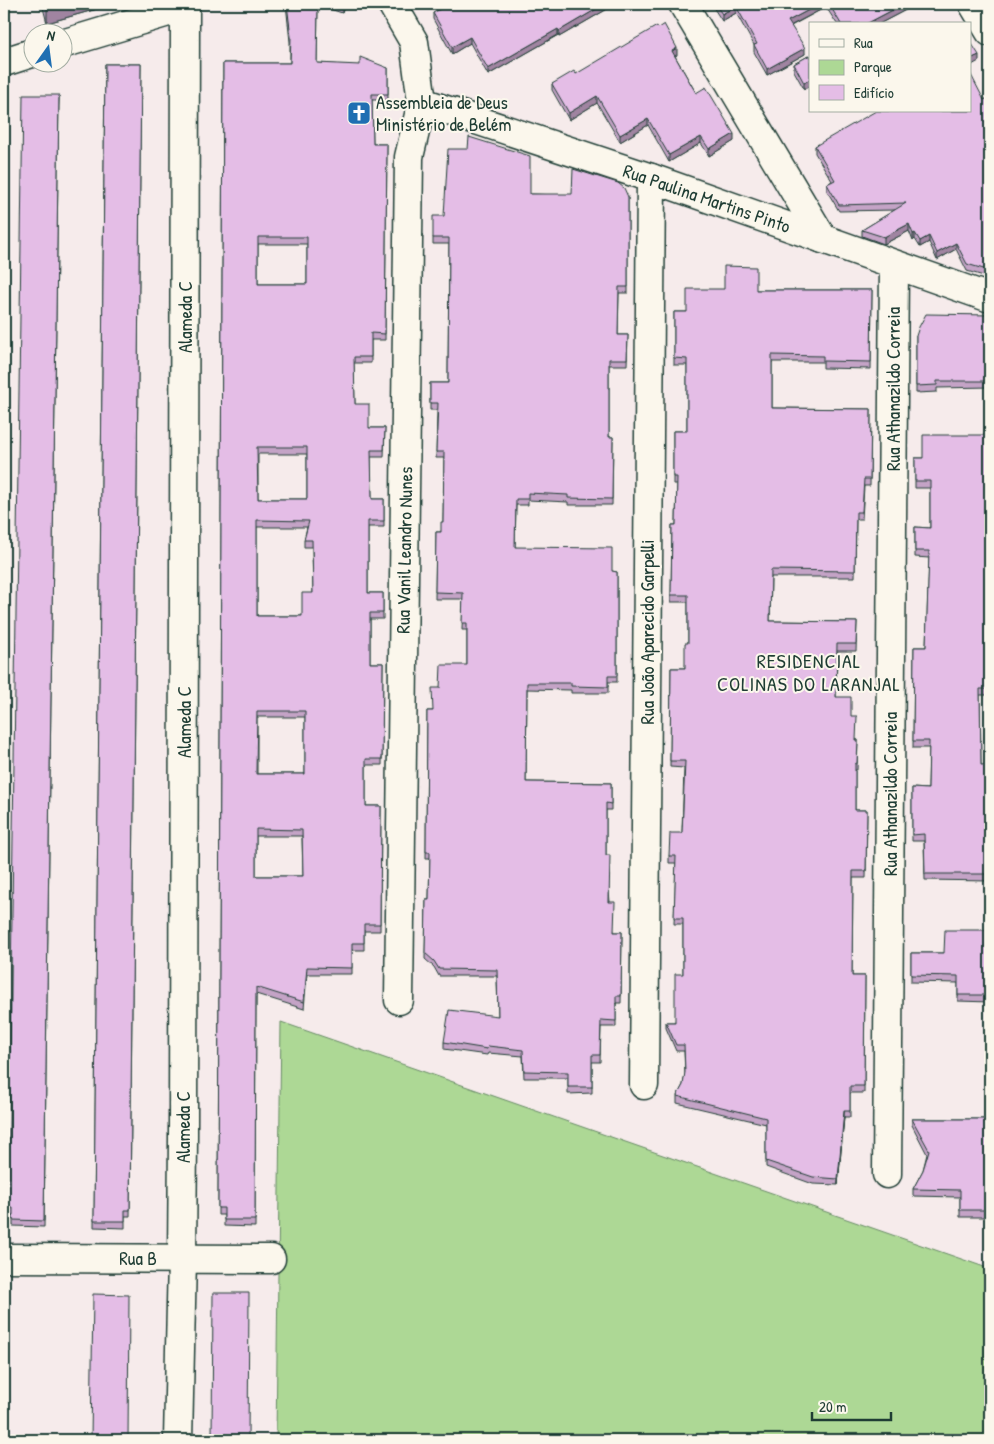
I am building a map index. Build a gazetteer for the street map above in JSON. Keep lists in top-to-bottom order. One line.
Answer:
{"streets":{"street":["Rua Paulina Martins Pinto","Alameda C","Rua Athanazildo Correia","Rua Vanil Leandro Nunes","Rua João Aparecido Garpelli","Rua B"]},"crossings":[["Rua Paulina Martins Pinto","Rua Athanazildo Correia"],["Rua Paulina Martins Pinto","Rua Vanil Leandro Nunes"],["Rua Paulina Martins Pinto","Rua João Aparecido Garpelli"],["Alameda C","Rua B"]],"districts":["RESIDENCIAL COLINAS DO LARANJAL"],"places":{"church":["Assembleia de Deus Ministério de Belém"]},"legend":["Rua","Parque","Edifício"],"scale_bar":"20 m","north":"top"}
